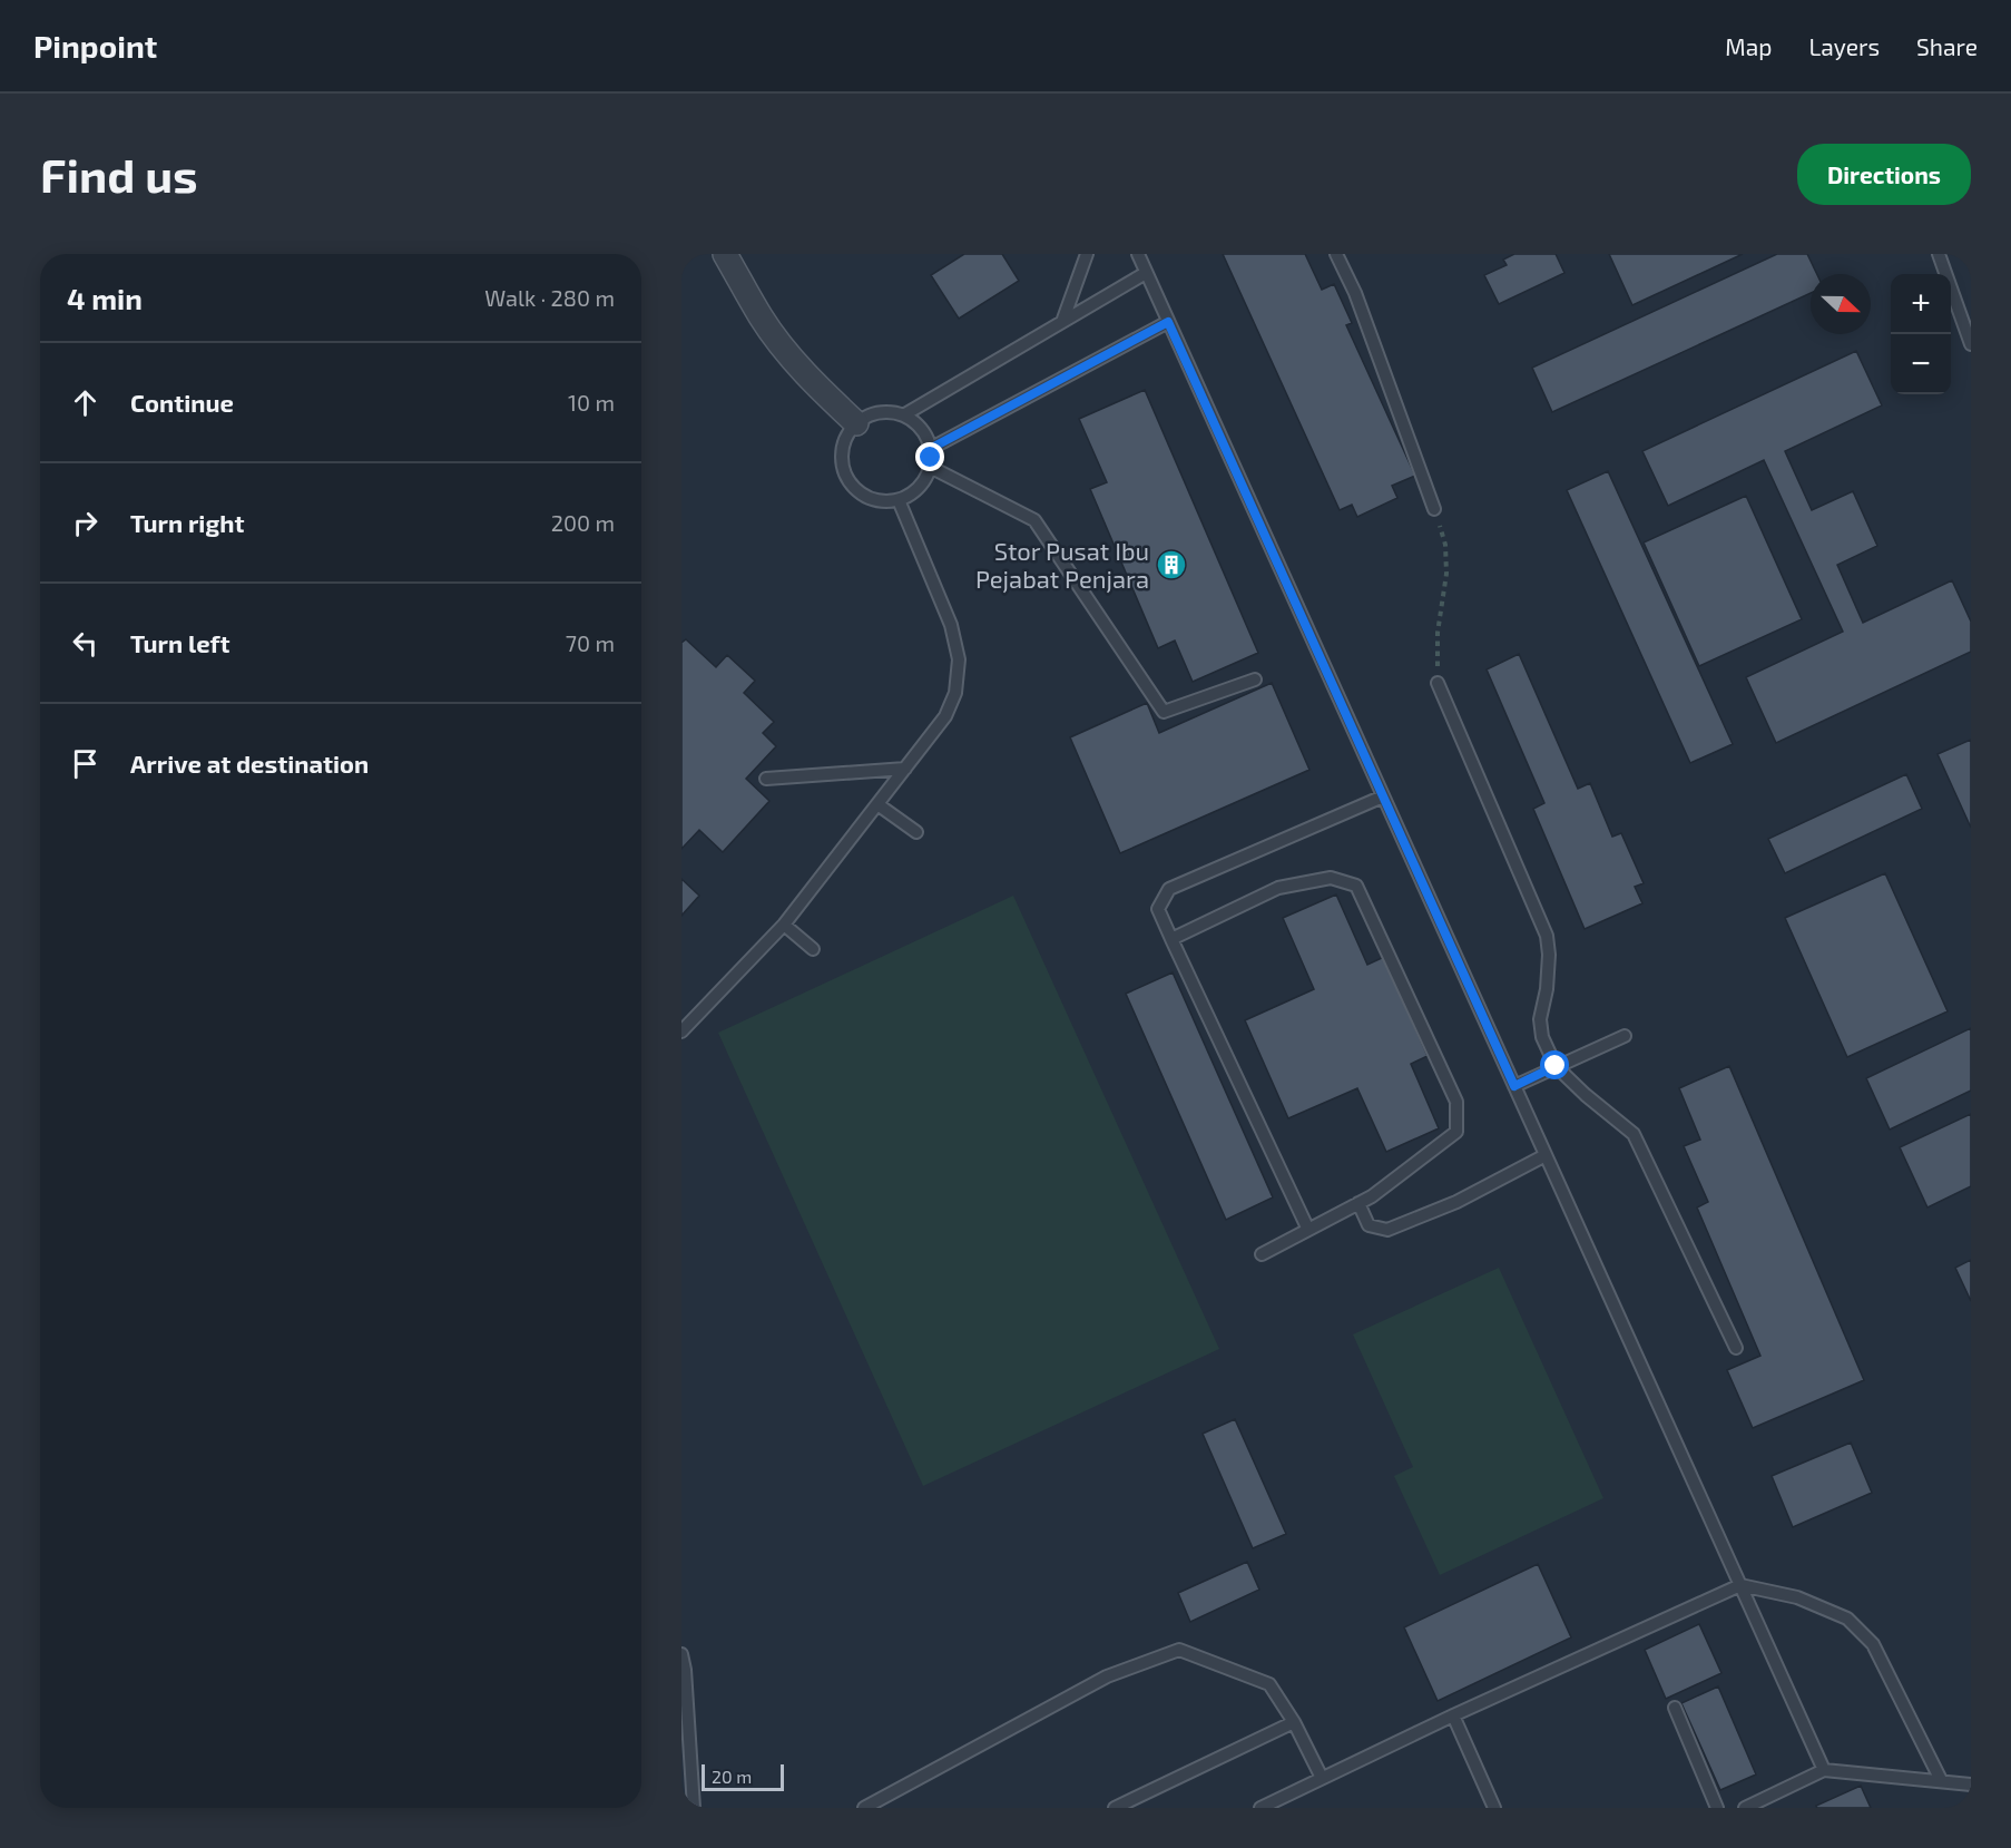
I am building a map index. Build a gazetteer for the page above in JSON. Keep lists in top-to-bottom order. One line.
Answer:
{"places":{"building":["Stor Pusat Ibu Pejabat Penjara"]},"scale_bar":"20 m","north":"right","page":{"header":"Pinpoint","nav":["Map","Layers","Share"],"buttons":"Directions","title":"Find us","heading":["4 min","Walk · 280 m"],"map_buttons":["+","−"],"list":[["Continue","10 m"],["Turn right","200 m"],["Turn left","70 m"],"Arrive at destination"],"scale":"20 m"}}
